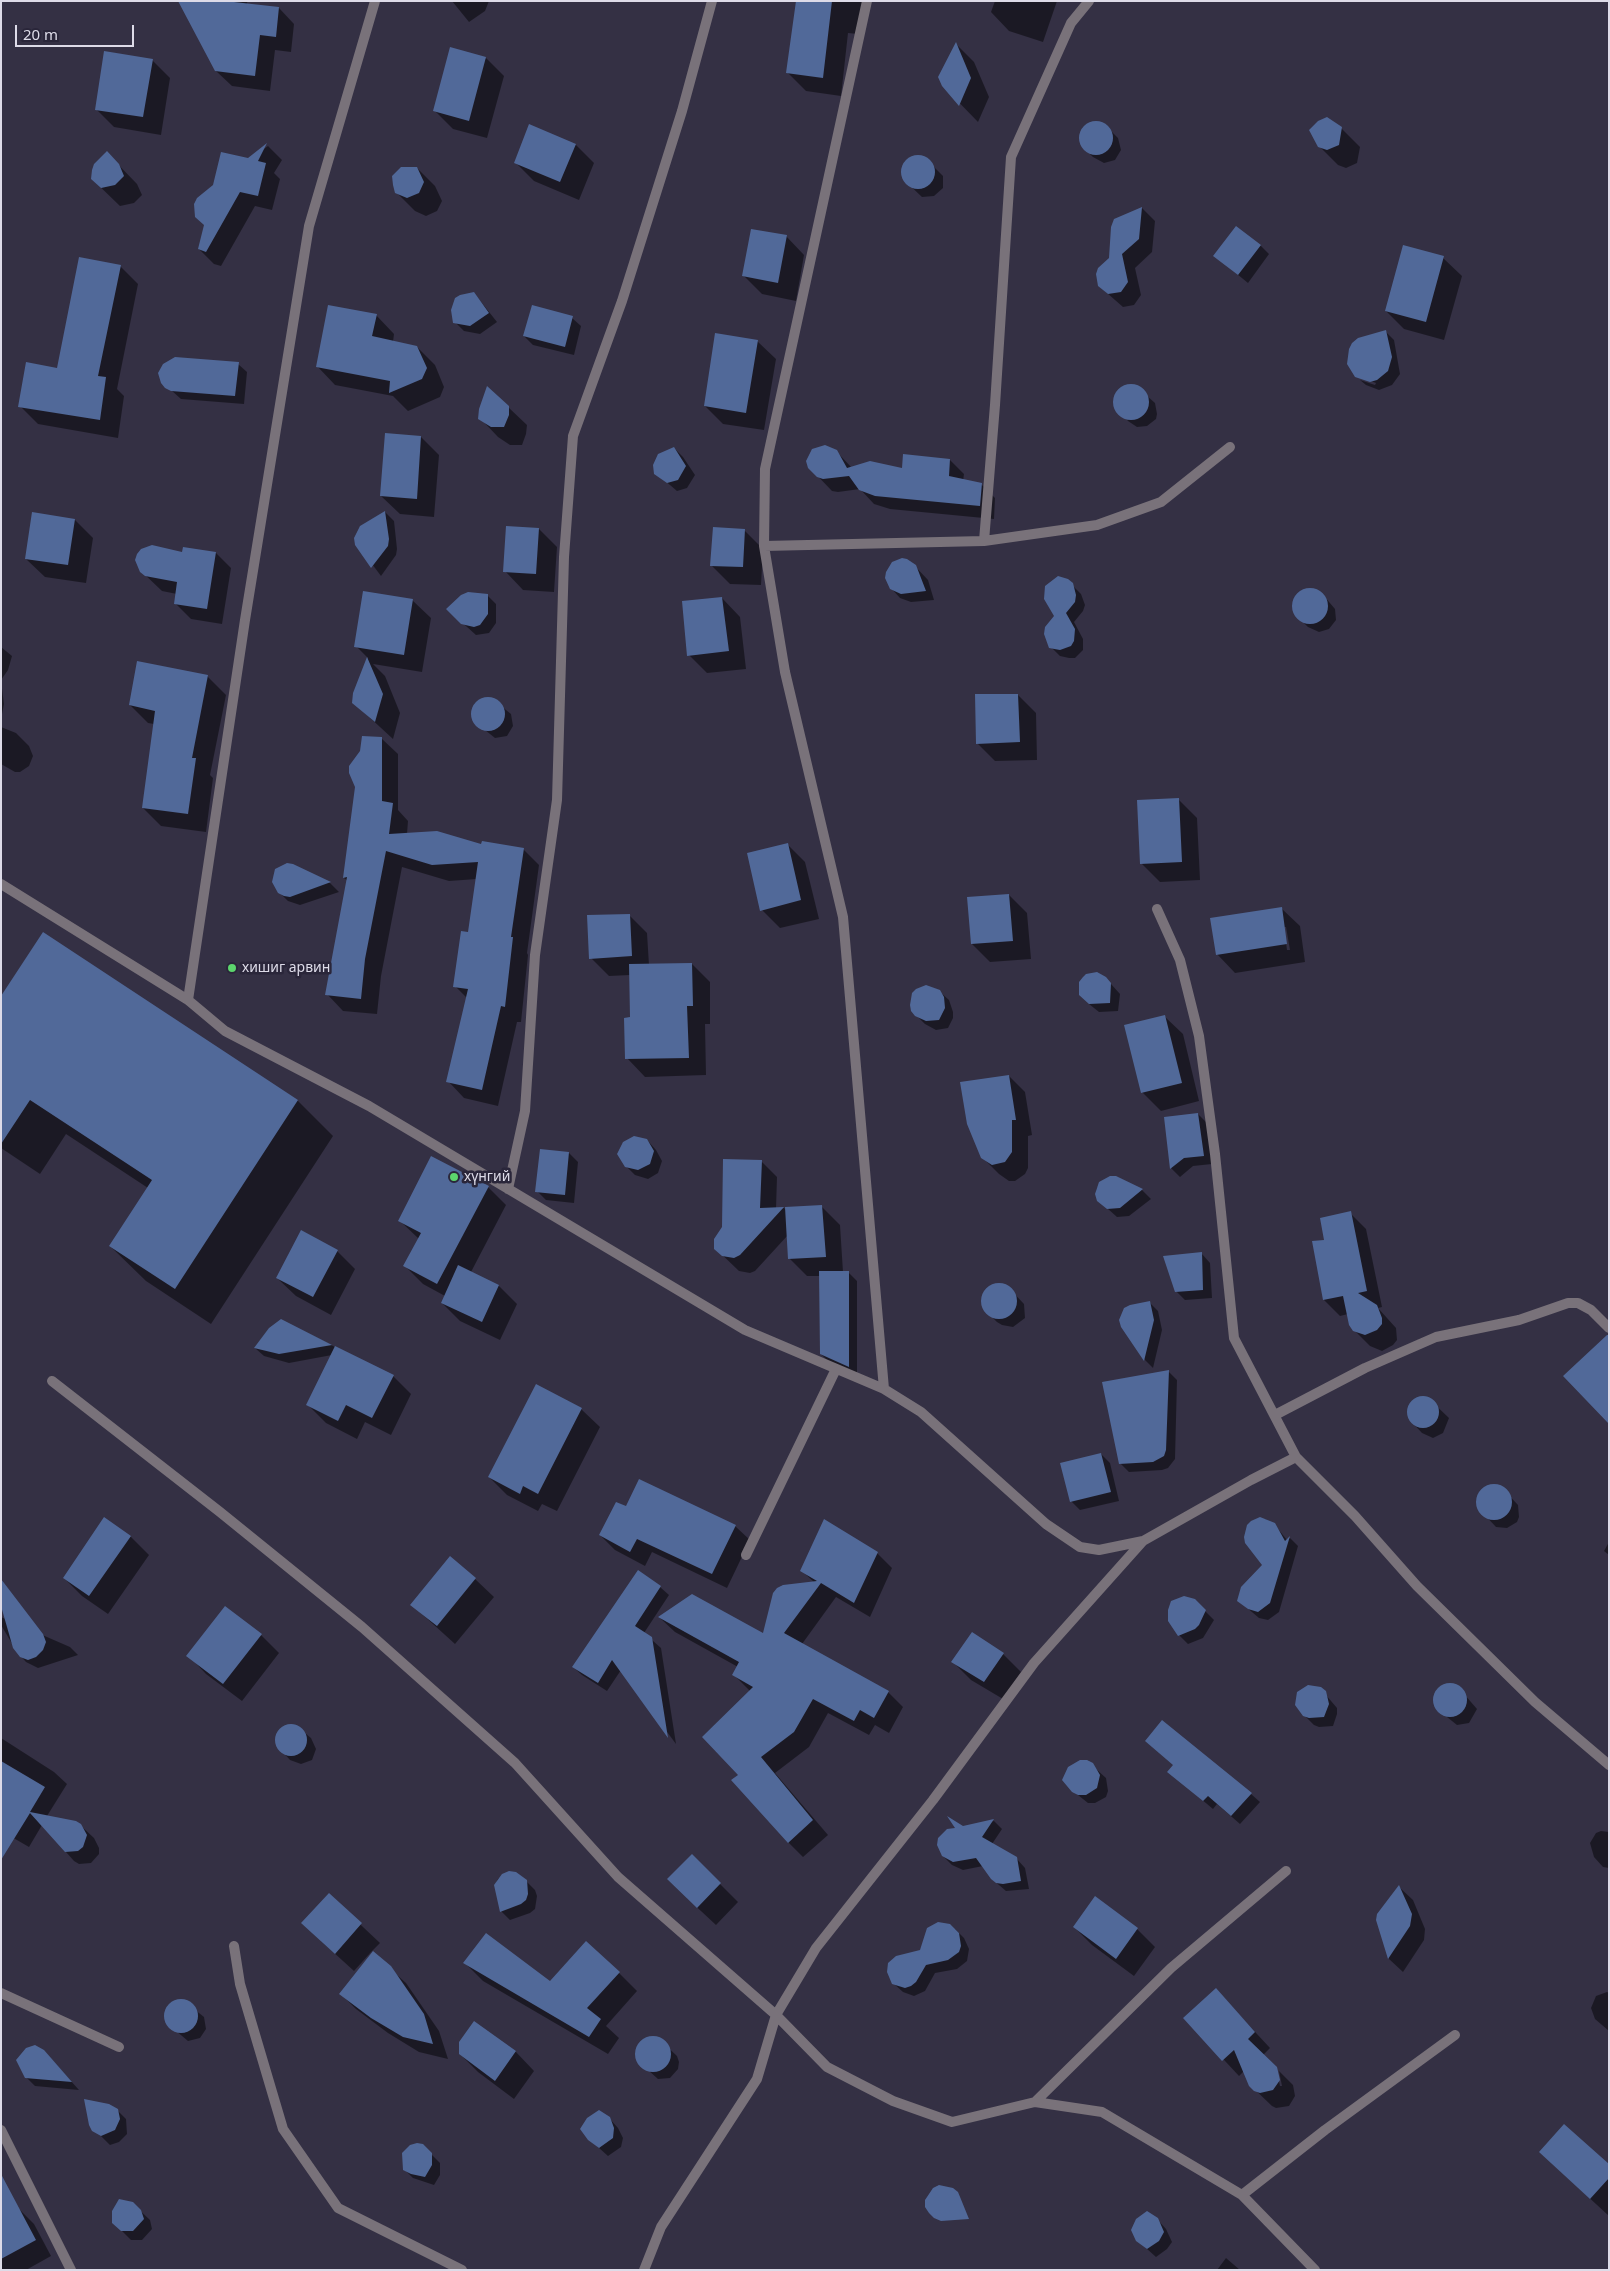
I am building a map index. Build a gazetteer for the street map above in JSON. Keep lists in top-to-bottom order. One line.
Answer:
{"places":["хишиг арвин","хүнгий"],"scale_bar":"20 m"}
